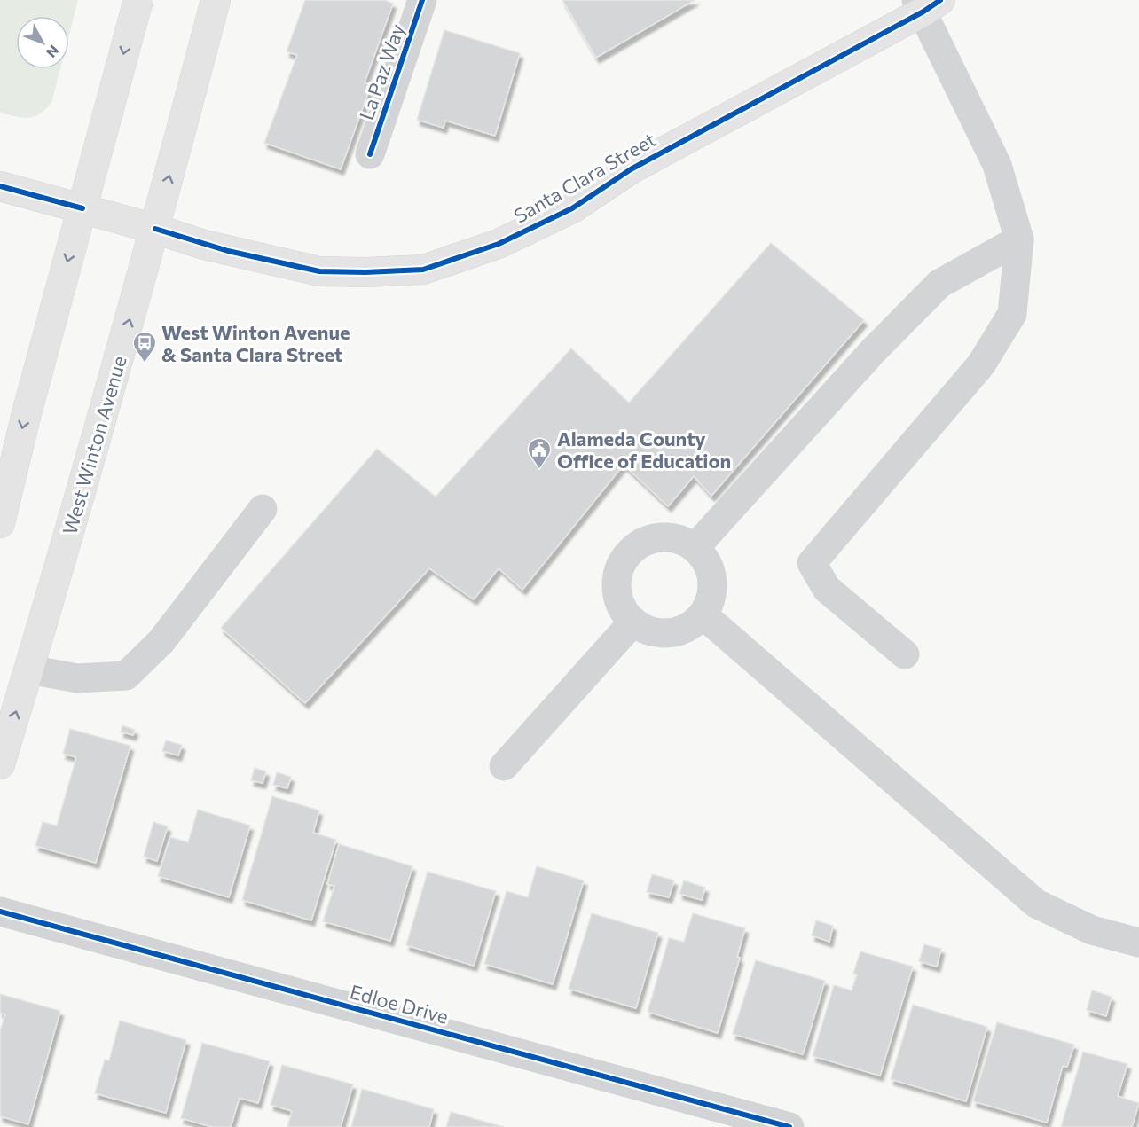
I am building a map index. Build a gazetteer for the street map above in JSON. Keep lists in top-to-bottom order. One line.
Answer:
{"streets":{"main road":["Santa Clara Street","West Winton Avenue"],"street":["La Paz Way","Edloe Drive"]},"crossings":[["Santa Clara Street","West Winton Avenue"]],"places":{"bus stop":["West Winton Avenue & Santa Clara Street"],"public building":["Alameda County Office of Education"]},"north":"bottom right"}
